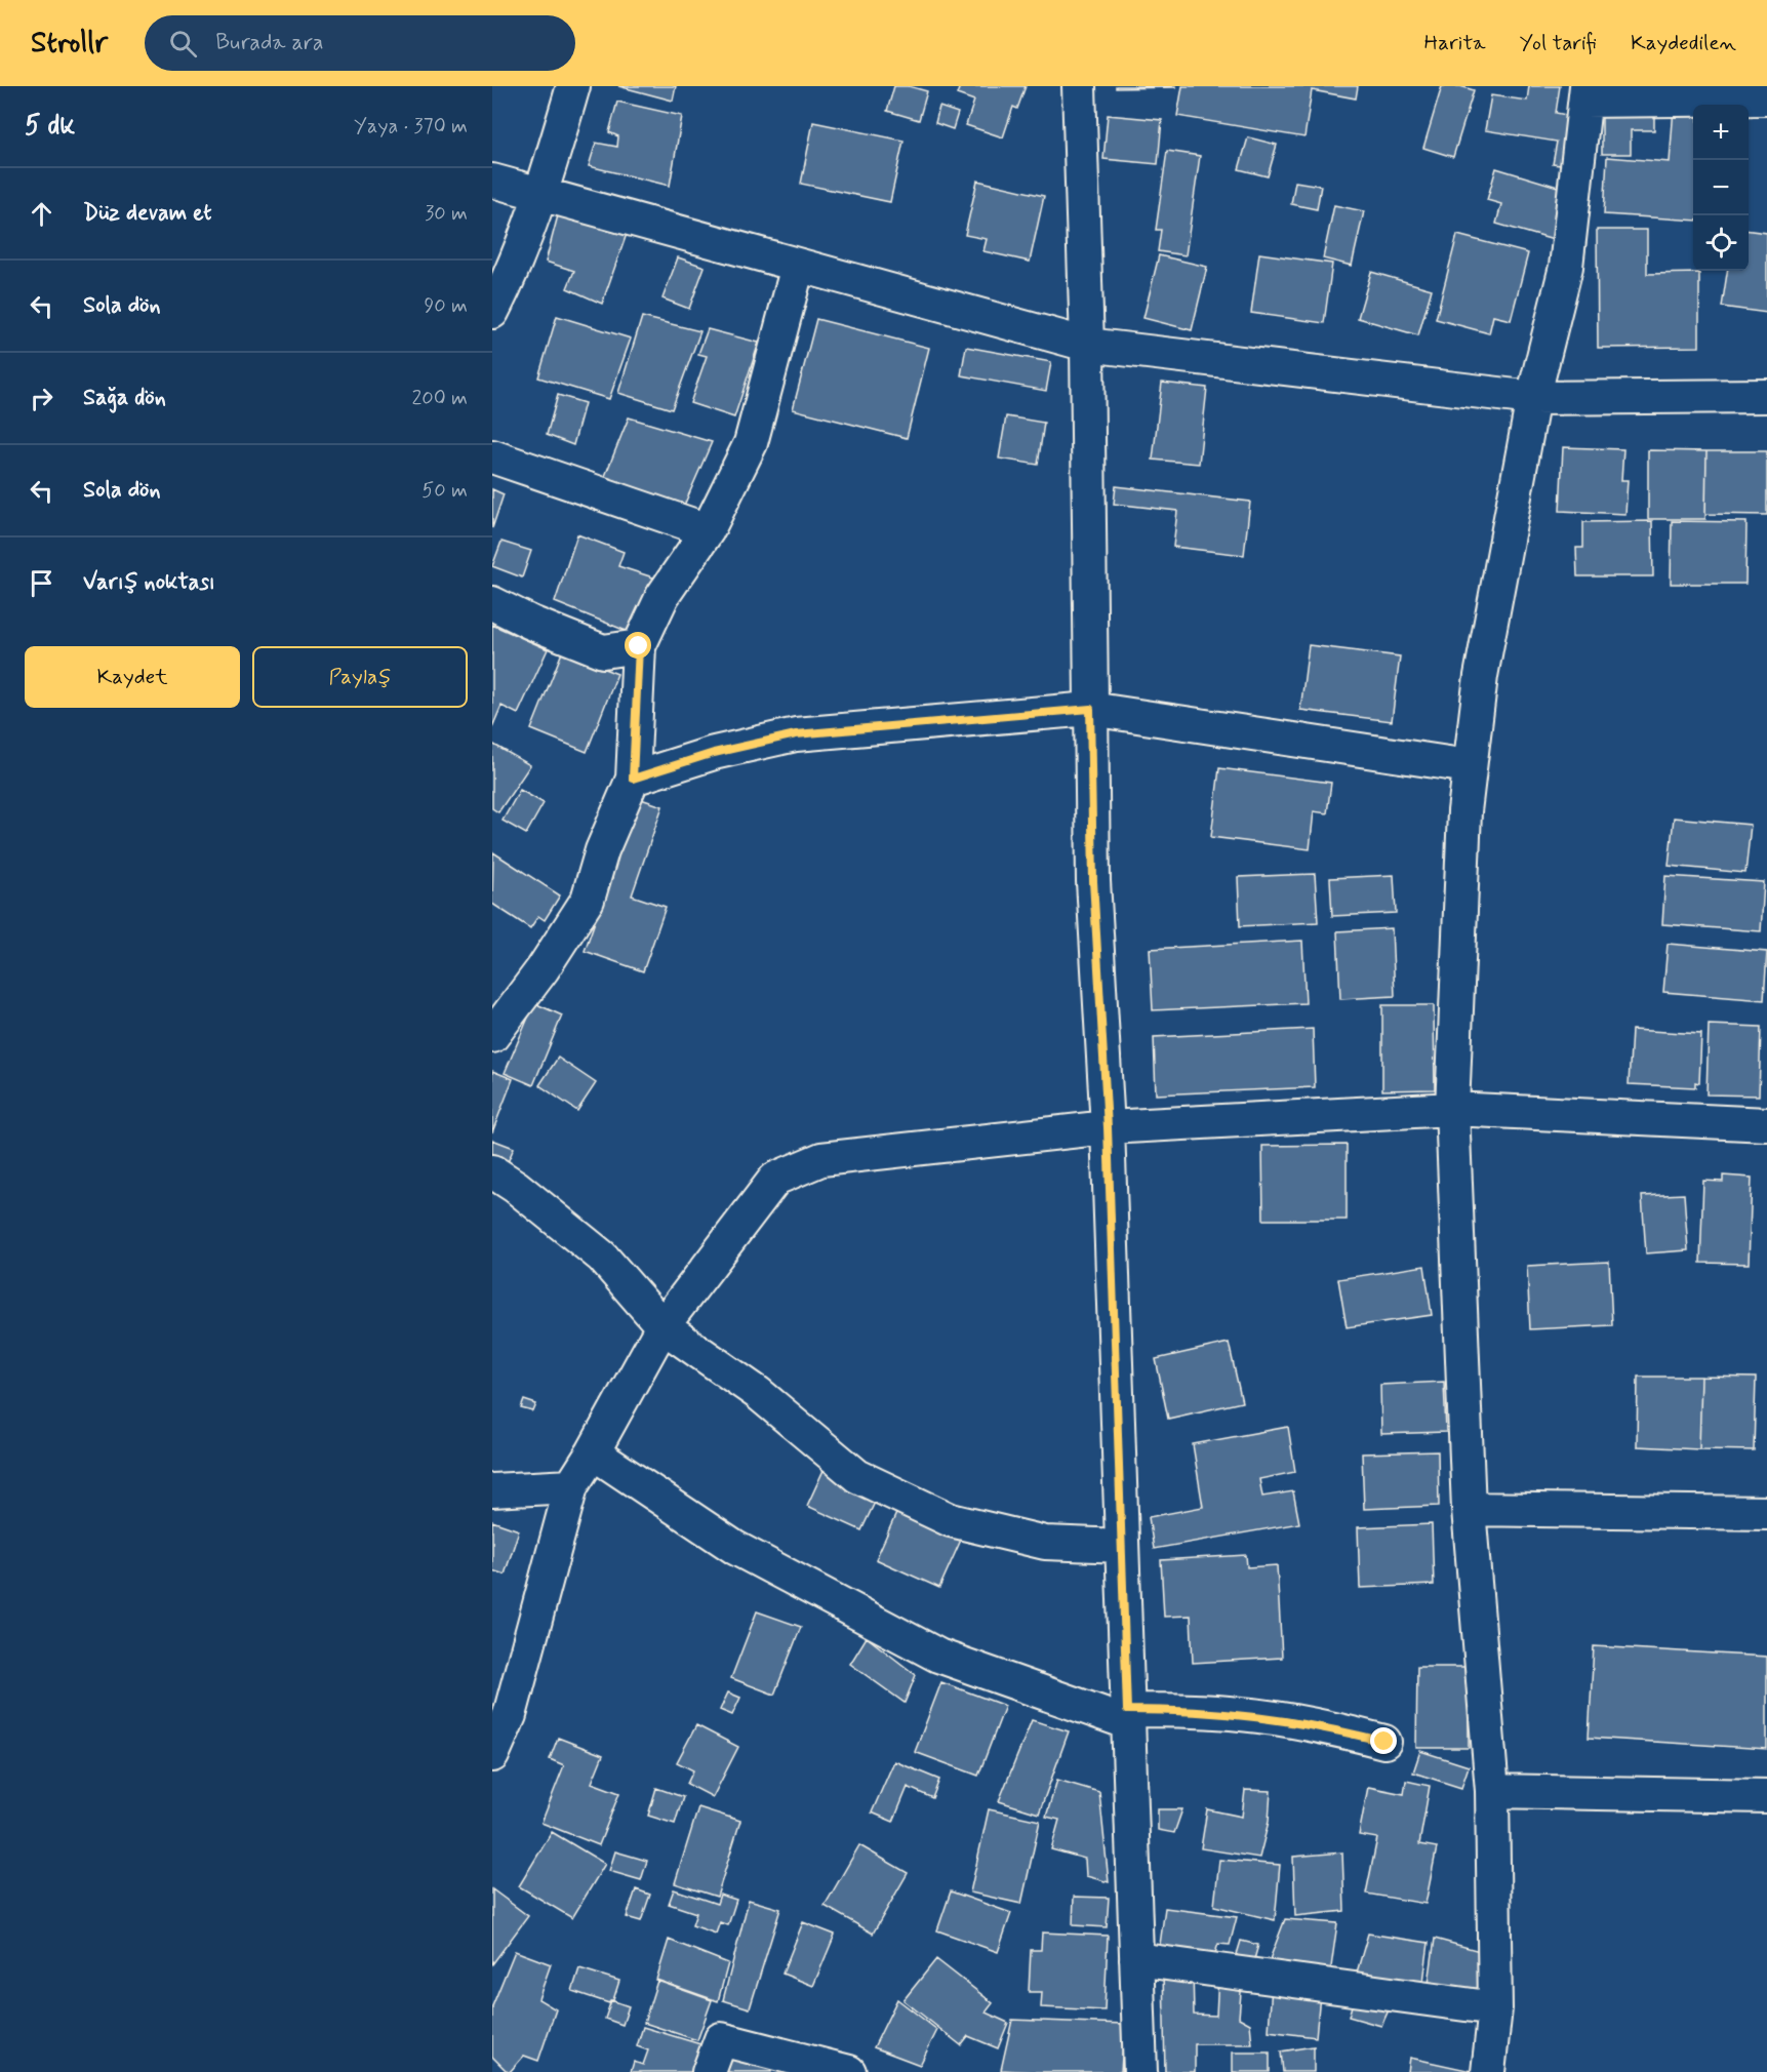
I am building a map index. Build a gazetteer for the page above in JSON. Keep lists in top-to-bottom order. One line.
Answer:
{"page":{"header":"Strollr","search":"Burada ara","nav":["Harita","Yol tarifi","Kaydedilen"],"heading":["5 dk","Yaya · 370 m"],"map_buttons":["+","−"],"list":[["Düz devam et","30 m"],["Sola dön","90 m"],["Sağa dön","200 m"],["Sola dön","50 m"],"Varış noktası"],"buttons":["Kaydet","Paylaş"]}}
